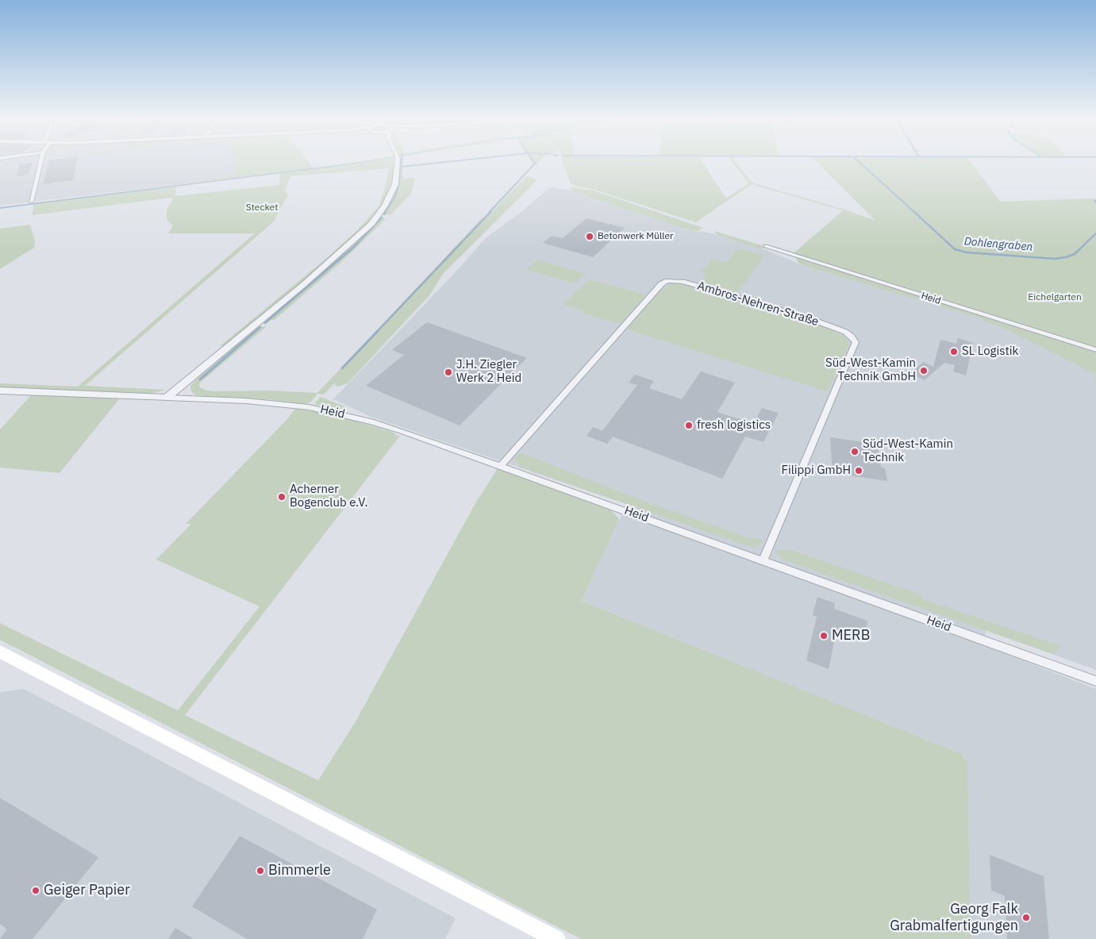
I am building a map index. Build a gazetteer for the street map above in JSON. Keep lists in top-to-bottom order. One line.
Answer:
{"streets":{"street":["Heid","Ambros-Nehren-Straße"]},"crossings":[["Heid","Ambros-Nehren-Straße"]],"water":["Dohlengraben"],"parks":["Stecket","Eichelgarten"],"places":["Betonwerk Müller","SL Logistik","Süd-West-Kamin Technik GmbH","J.H. Ziegler Werk 2 Heid","fresh logistics","Süd-West-Kamin Technik","Filippi GmbH","Acherner Bogenclub e.V.","MERB","Bimmerle","Geiger Papier","Georg Falk Grabmalfertigungen"]}
